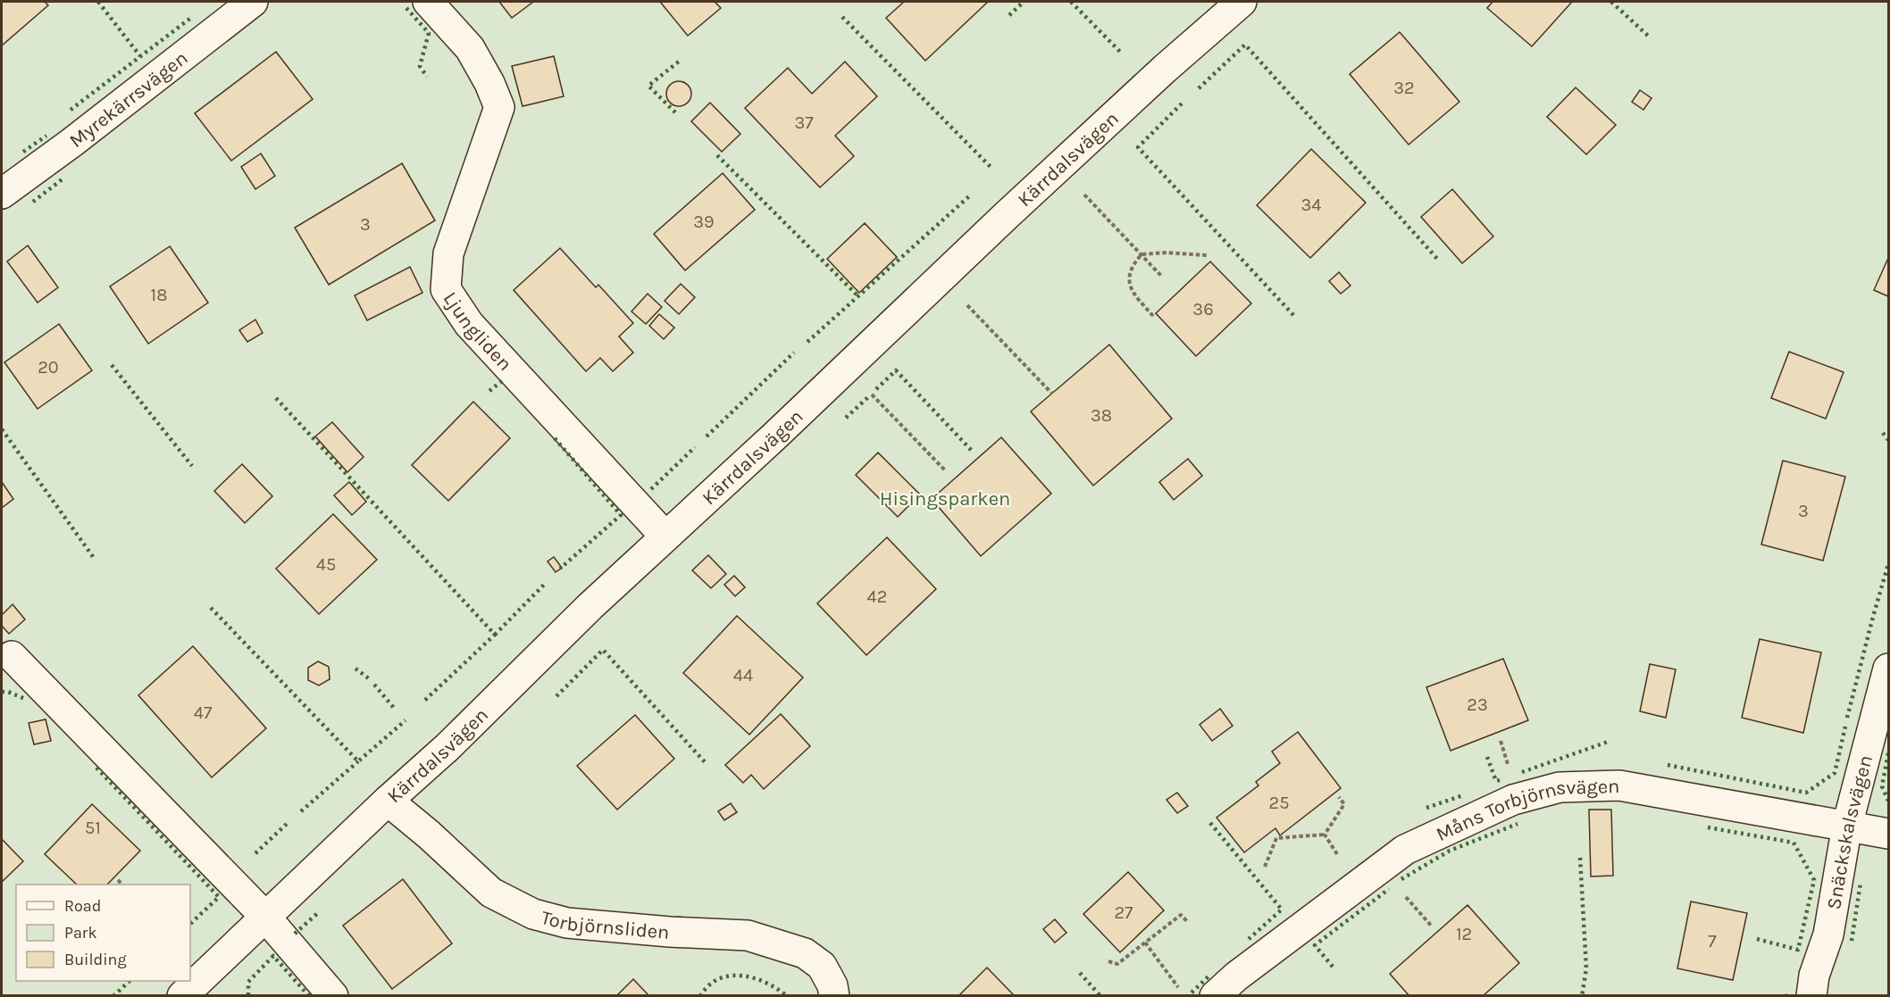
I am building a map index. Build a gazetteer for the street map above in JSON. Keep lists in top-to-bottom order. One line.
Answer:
{"streets":{"street":["Myrekärrsvägen","Kärrdalsvägen","Ljungliden","Måns Torbjörnsvägen","Snäckskalsvägen","Torbjörnsliden"]},"crossings":[["Kärrdalsvägen","Ljungliden"],["Kärrdalsvägen","Torbjörnsliden"],["Måns Torbjörnsvägen","Snäckskalsvägen"]],"parks":["Hisingsparken"],"house_numbers":["32","37","34","39","3","18","36","20","38","3","45","42","44","23","47","25","51","27","12","7"],"legend":["Road","Park","Building"]}
